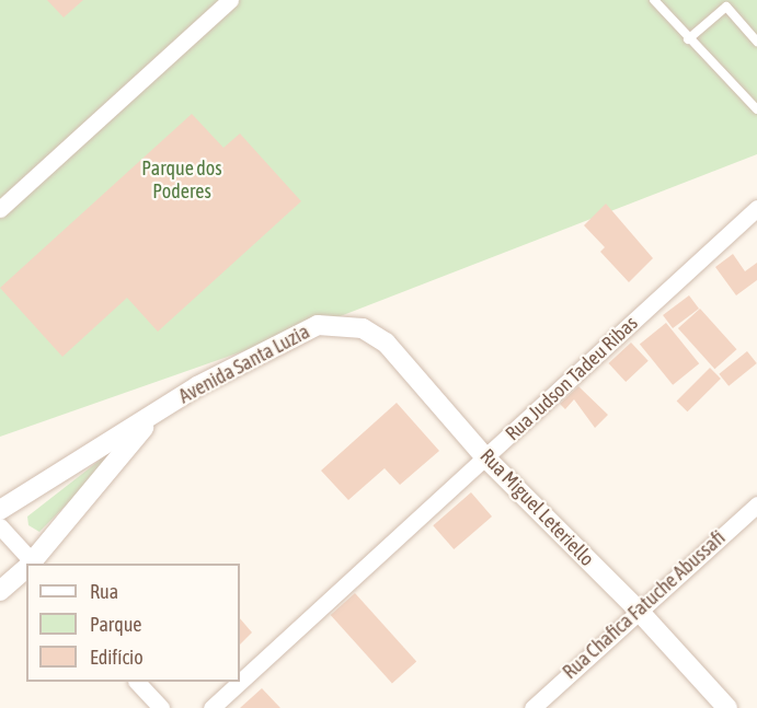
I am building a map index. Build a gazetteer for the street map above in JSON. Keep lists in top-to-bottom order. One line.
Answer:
{"streets":{"street":["Avenida Santa Luzia","Rua Judson Tadeu Ribas","Rua Miguel Leteriello","Rua Chafica Fatuche Abussafi"]},"crossings":[["Avenida Santa Luzia","Rua Miguel Leteriello"],["Rua Judson Tadeu Ribas","Rua Miguel Leteriello"],["Rua Miguel Leteriello","Rua Chafica Fatuche Abussafi"]],"parks":["Parque dos Poderes"],"legend":["Rua","Parque","Edifício"]}
